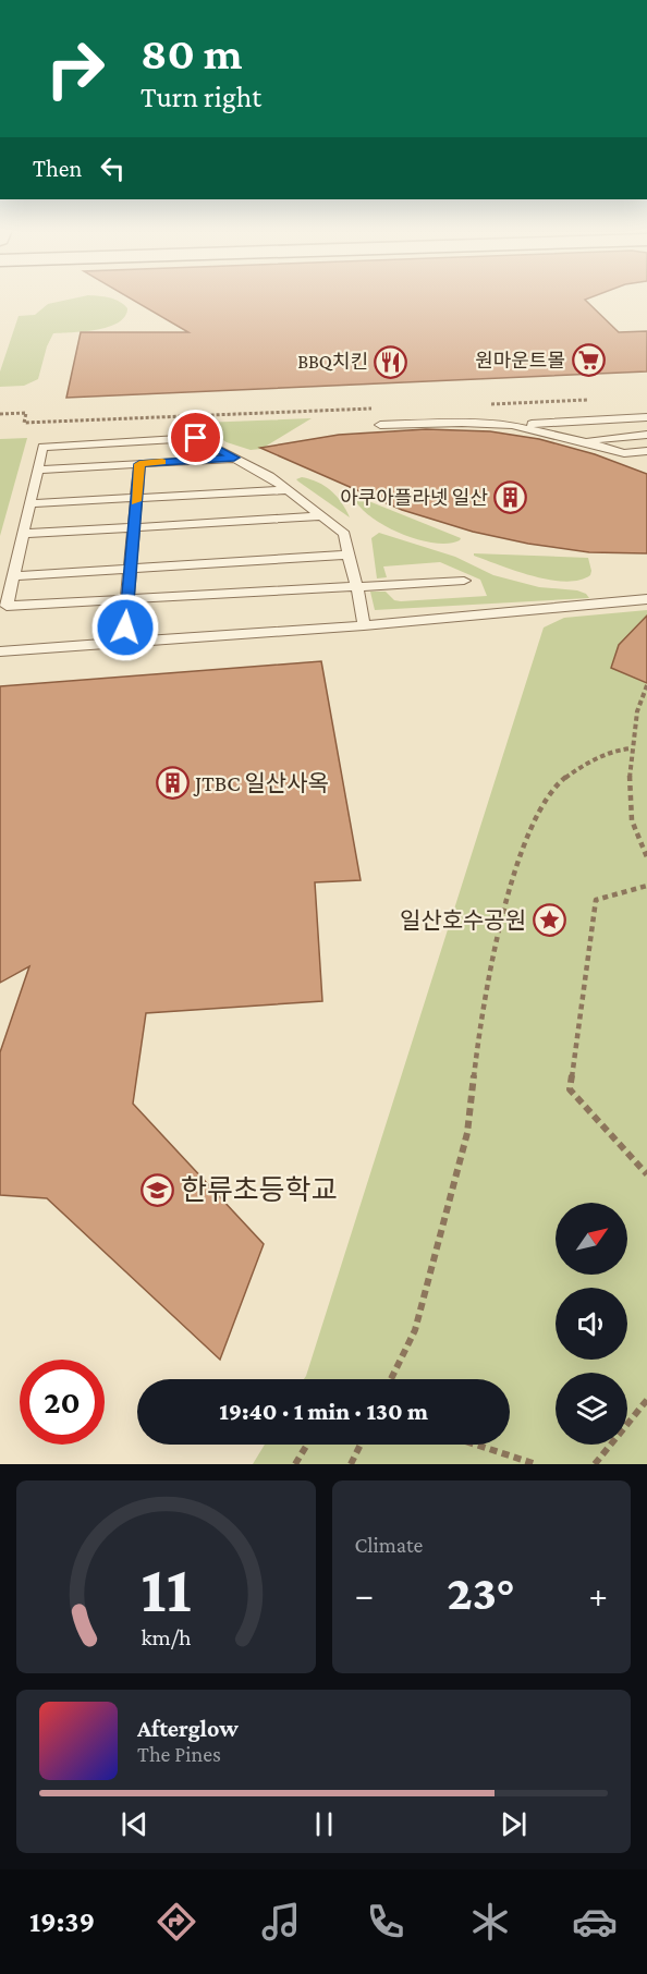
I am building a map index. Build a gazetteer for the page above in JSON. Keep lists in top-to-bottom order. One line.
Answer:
{"places":{"supermarket":["원마운트몰"],"restaurant":["BBQ치킨"],"building":["아쿠아플라넷 일산","JTBC 일산사옥"],"place":["일산호수공원"],"school or university":["한류초등학교"]},"north":"top right","page":{"turn":["80 m","Turn right"],"then":"Then","limit":"20","trip":"19:40 · 1 min · 130 m","tile":"Climate","heat":["−","23°","+"],"song":["Afterglow","The Pines"],"tabs":"19:39","gauge":["11","km/h"]}}
